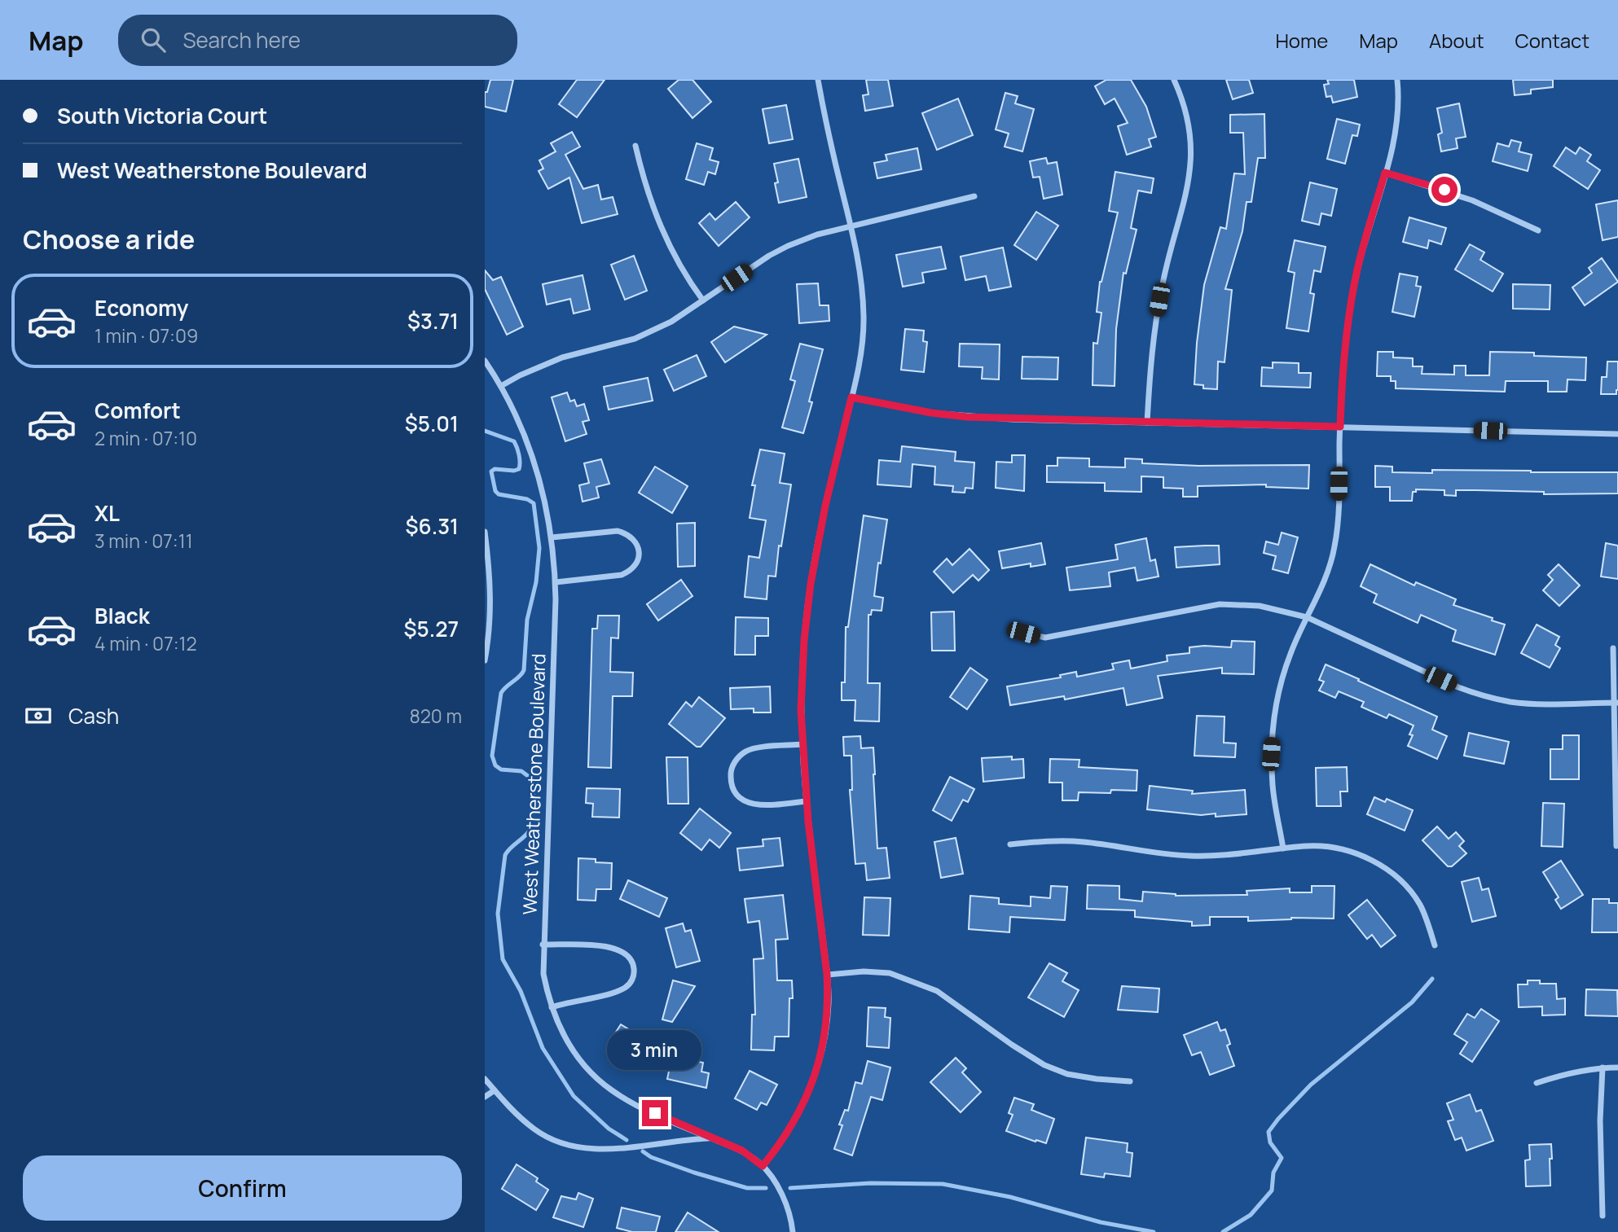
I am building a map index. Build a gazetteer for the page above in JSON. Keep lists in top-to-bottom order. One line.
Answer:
{"streets":{"street":["West Weatherstone Boulevard"]},"page":{"header":"Map","search":"Search here","nav":["Home","Map","About","Contact"],"banner":["South Victoria Court","West Weatherstone Boulevard"],"heading":"Choose a ride","list":[{"name":"Economy","note":"1 min · 07:09","value":"$3.71"},{"name":"Comfort","note":"2 min · 07:10","value":"$5.01"},{"name":"XL","note":"3 min · 07:11","value":"$6.31"},{"name":"Black","note":"4 min · 07:12","value":"$5.27"}],"pay":["Cash","820 m"],"bubble":"3 min","buttons":"Confirm"}}
